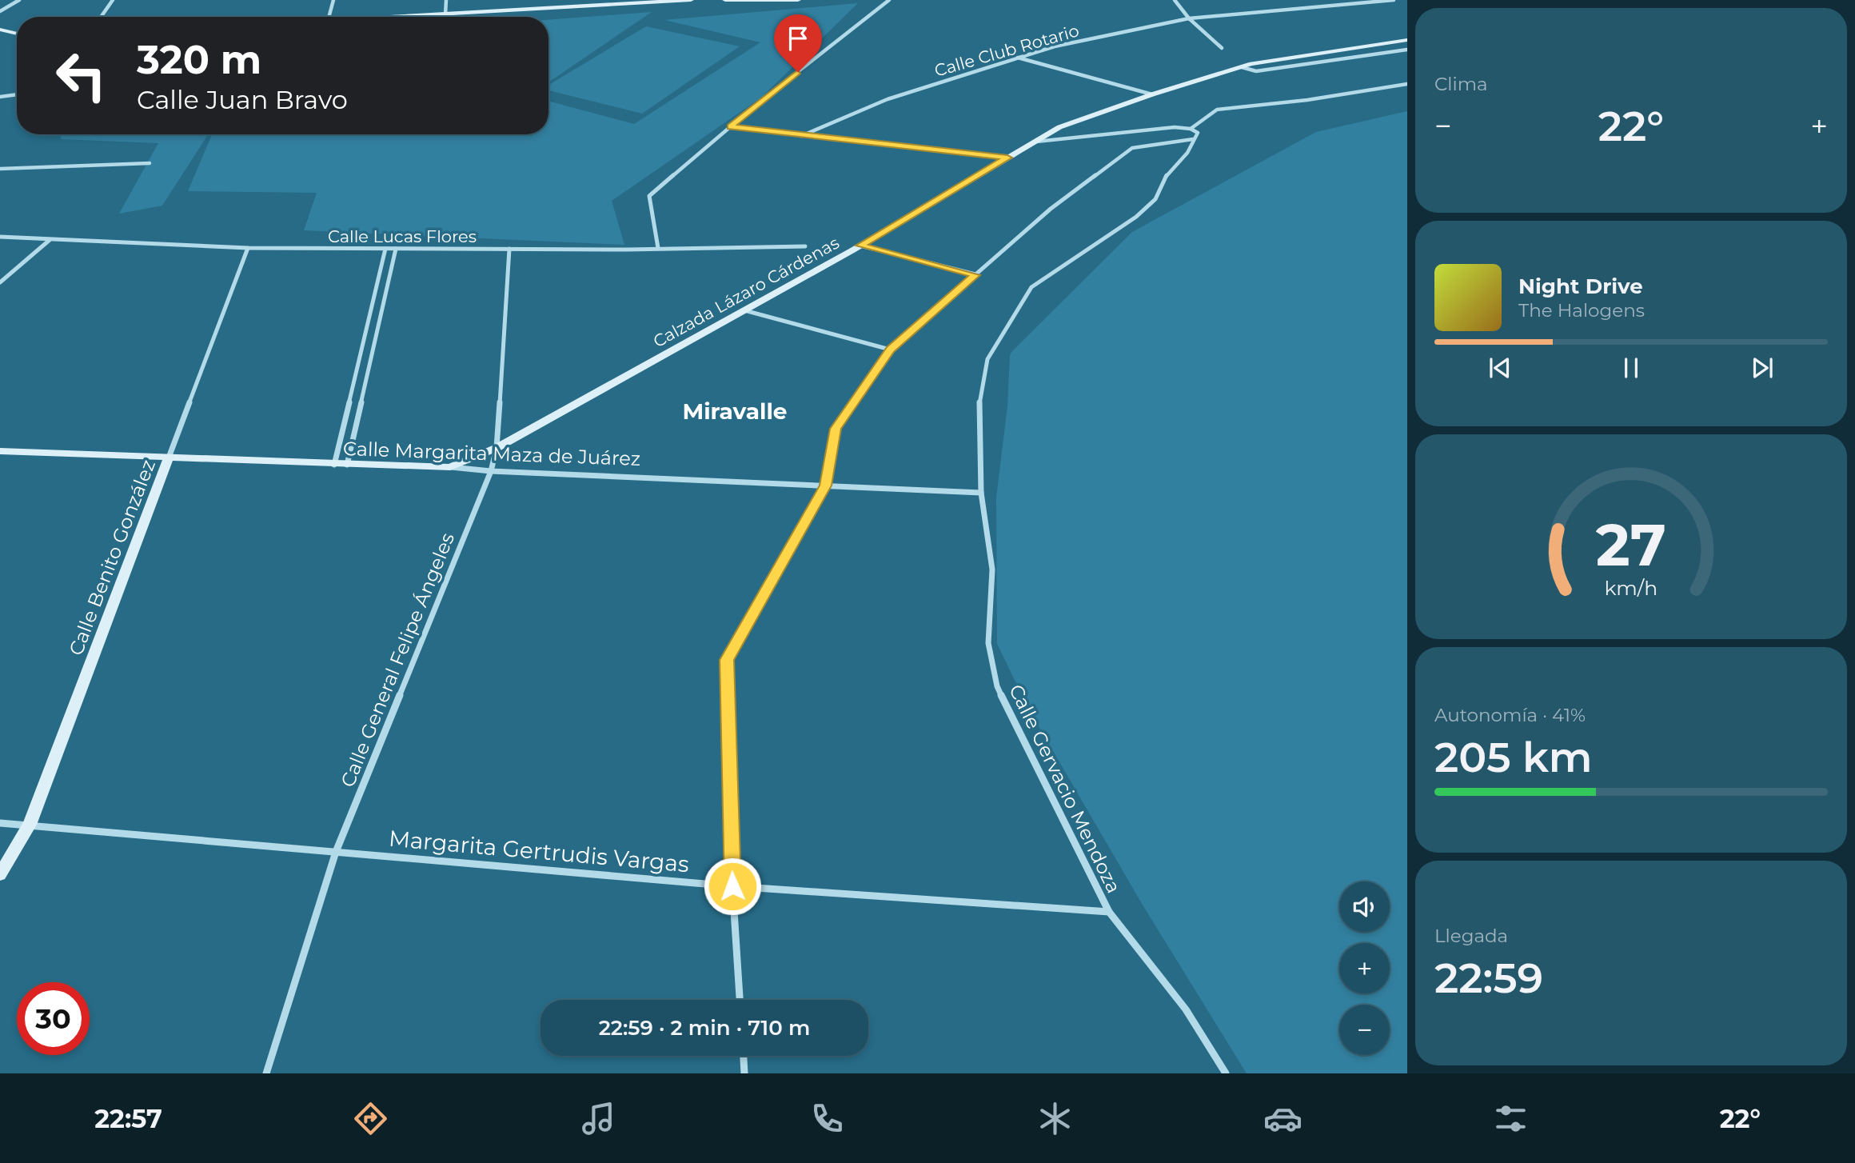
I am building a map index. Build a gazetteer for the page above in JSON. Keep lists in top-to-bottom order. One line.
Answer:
{"streets":{"street":["Calle Club Rotario","Calle Lucas Flores","Calzada Lázaro Cárdenas","Calle Margarita Maza de Juárez","Calle Benito González","Calle General Felipe Ángeles","Calle Gervacio Mendoza","Margarita Gertrudis Vargas"]},"crossings":[["Calle Lucas Flores","Calle Benito González"],["Calle Lucas Flores","Calle General Felipe Ángeles"],["Calzada Lázaro Cárdenas","Calle Margarita Maza de Juárez"],["Calzada Lázaro Cárdenas","Calle General Felipe Ángeles"],["Calle Margarita Maza de Juárez","Calle Benito González"],["Calle Margarita Maza de Juárez","Calle General Felipe Ángeles"],["Calle Margarita Maza de Juárez","Calle Gervacio Mendoza"],["Calle Benito González","Margarita Gertrudis Vargas"],["Calle General Felipe Ángeles","Margarita Gertrudis Vargas"],["Calle Gervacio Mendoza","Margarita Gertrudis Vargas"]],"districts":["Miravalle"],"page":{"tile":["Clima",["Autonomía · 41%","205 km"],["Llegada","22:59"]],"turn":["320 m","Calle Juan Bravo"],"heat":["−","22°","+"],"song":["Night Drive","The Halogens"],"map_buttons":["+","−"],"limit":"30","trip":"22:59 · 2 min · 710 m","tabs":["22:57","22°"],"gauge":["27","km/h"]}}
